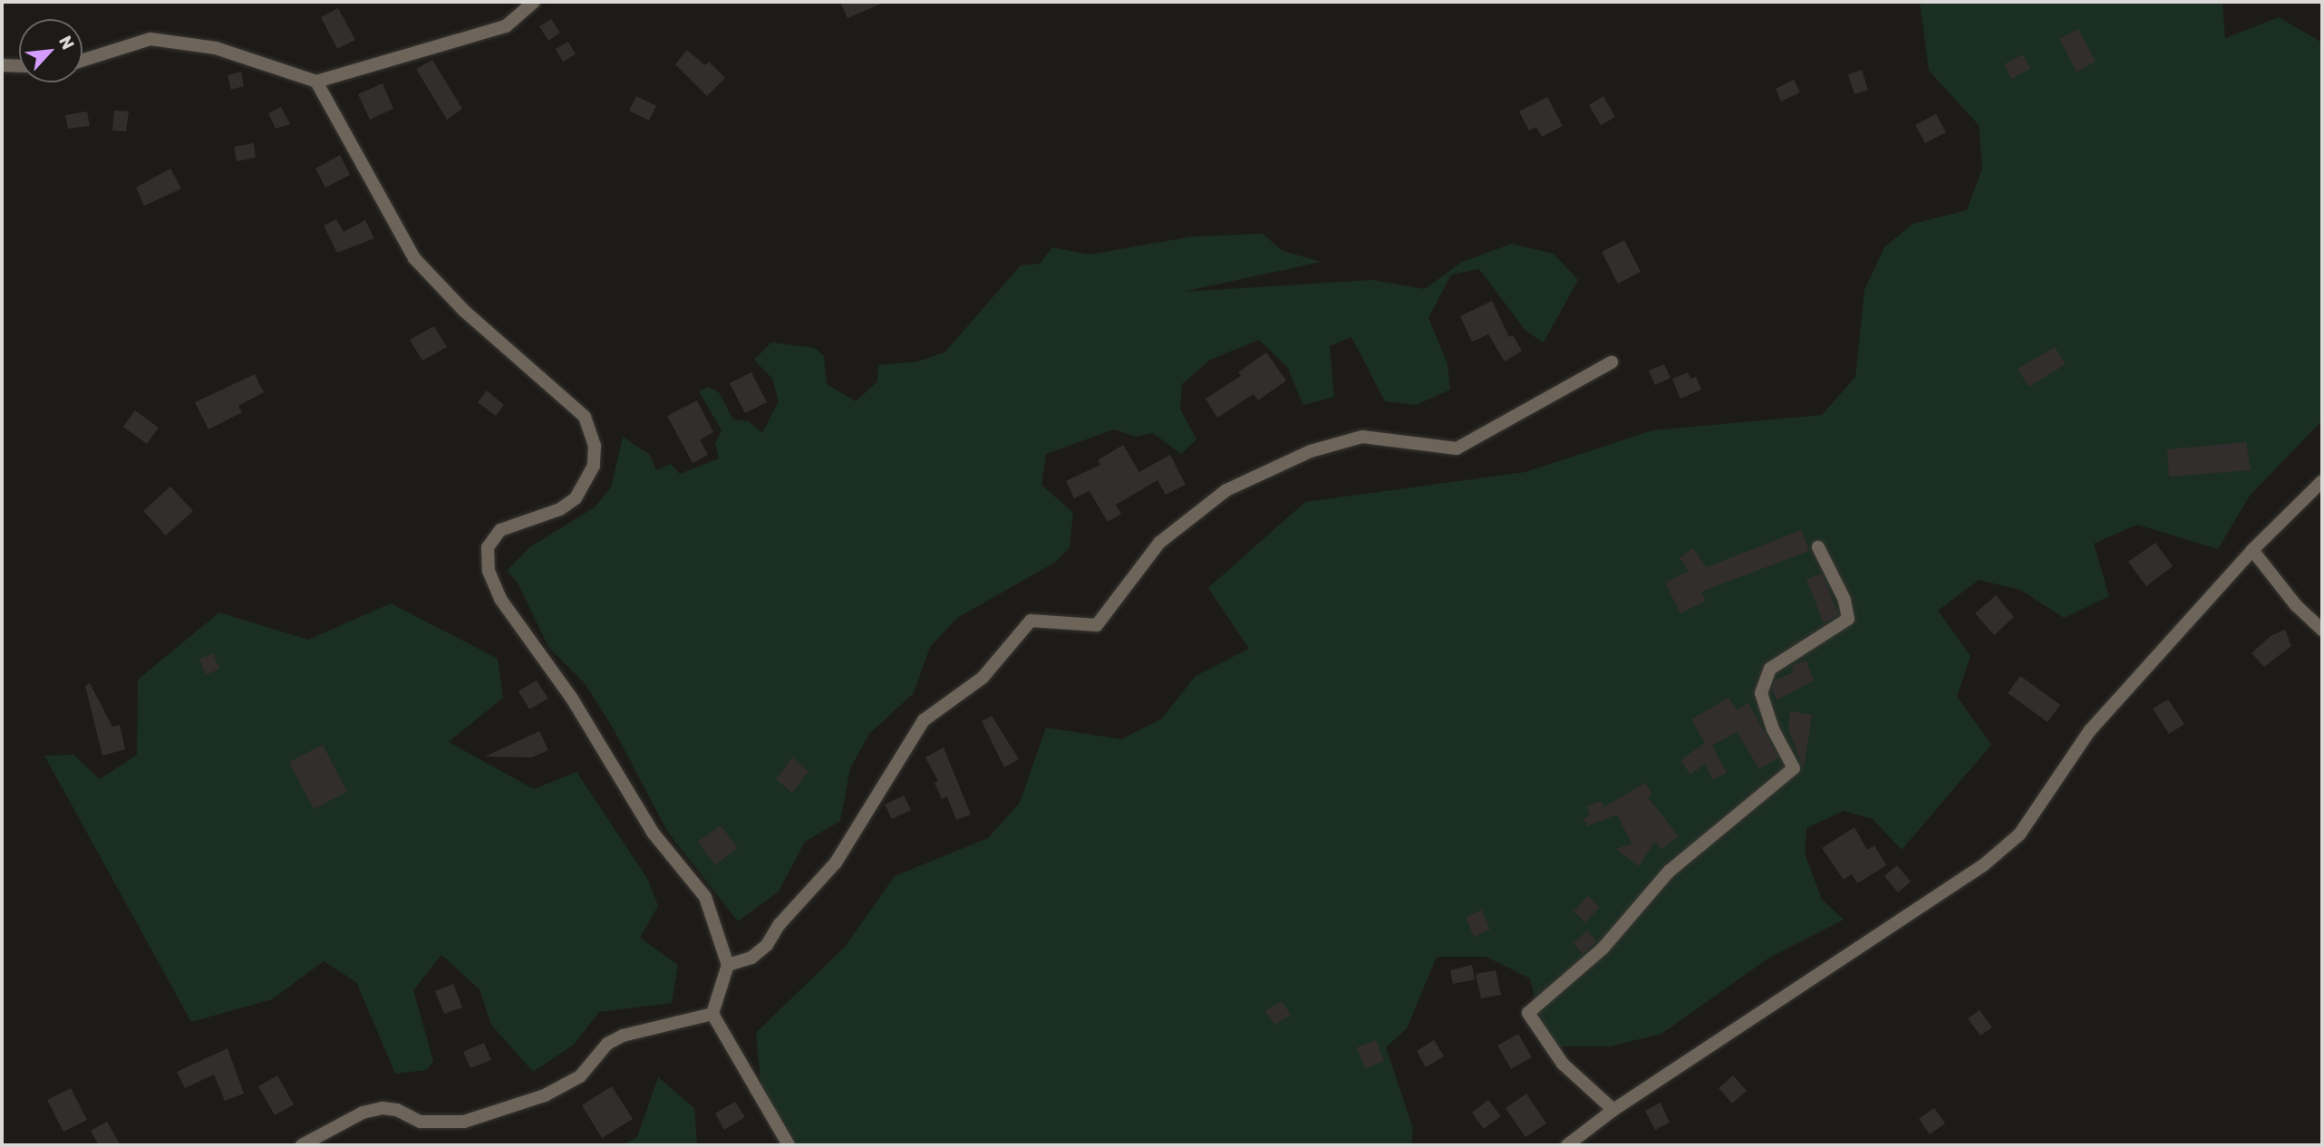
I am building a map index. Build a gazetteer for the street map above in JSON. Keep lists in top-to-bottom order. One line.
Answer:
{"north":"top right"}
